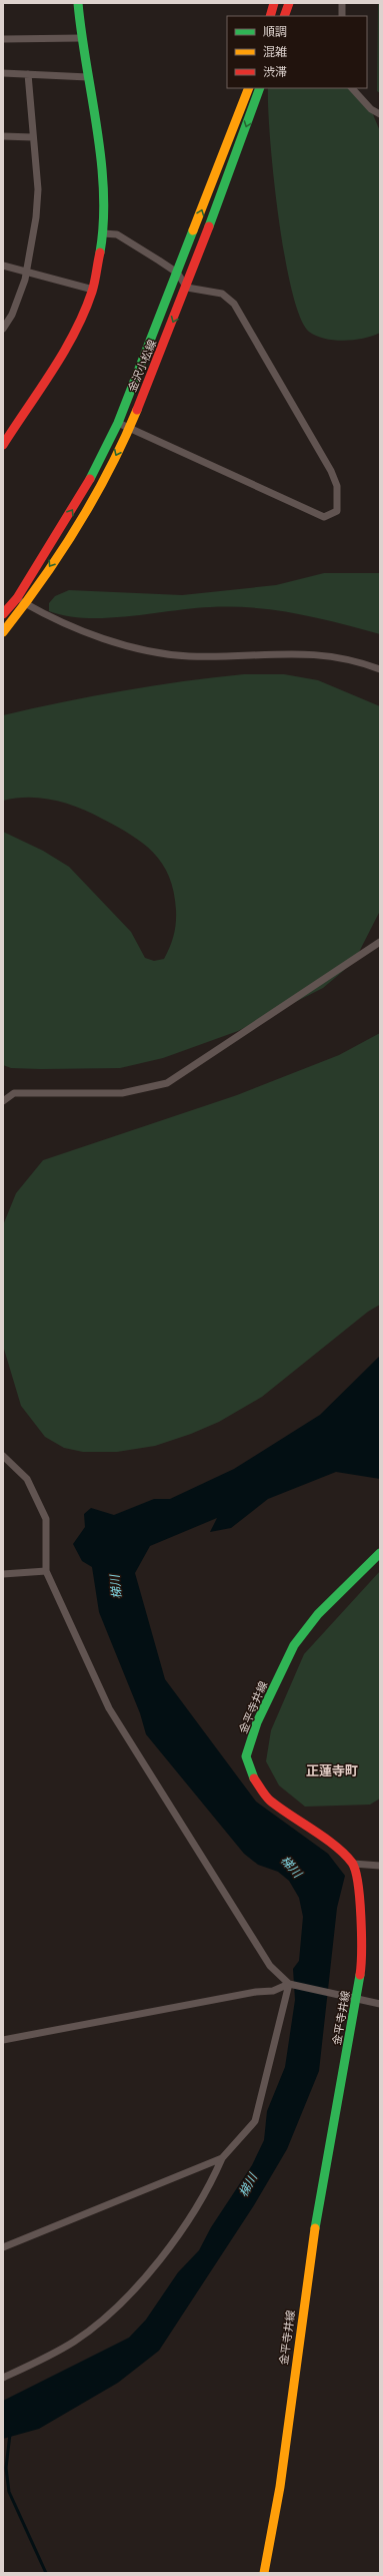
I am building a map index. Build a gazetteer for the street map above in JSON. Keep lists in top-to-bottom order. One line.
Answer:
{"streets":{"main road":["金沢小松線","金平寺井線"]},"districts":["正蓮寺町"],"water":["梯川"],"legend":["順調","混雑","渋滞"]}
